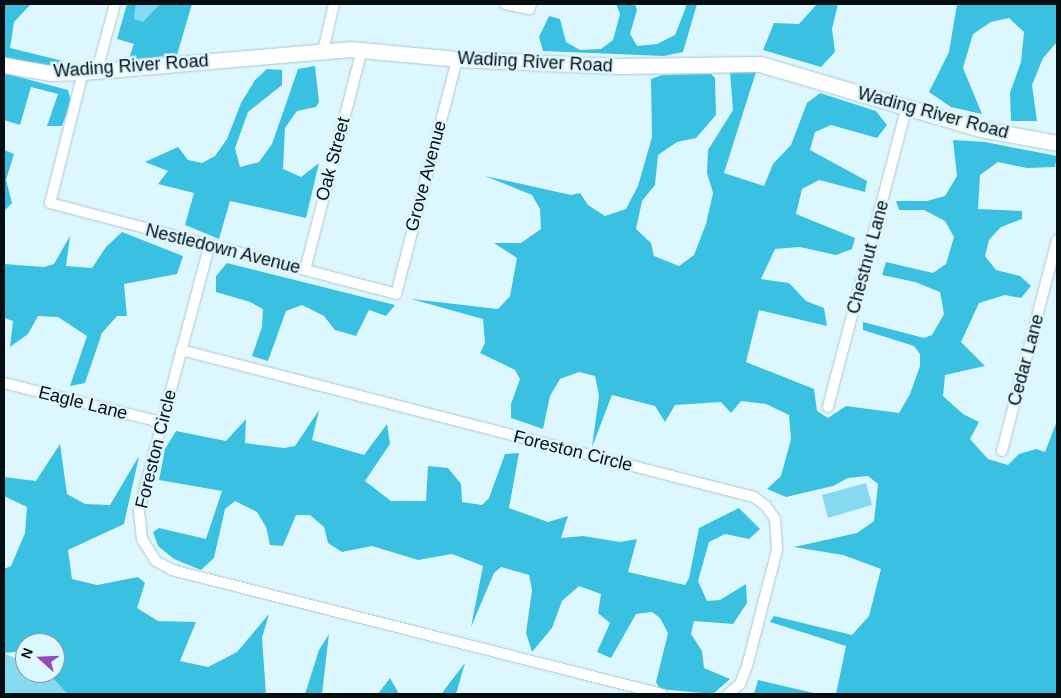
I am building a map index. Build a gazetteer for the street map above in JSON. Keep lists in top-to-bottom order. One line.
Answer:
{"streets":{"main road":["Wading River Road"],"street":["Oak Street","Grove Avenue","Nestledown Avenue","Chestnut Lane","Cedar Lane","Eagle Lane","Foreston Circle"]},"crossings":[["Wading River Road","Oak Street"],["Wading River Road","Grove Avenue"],["Wading River Road","Nestledown Avenue"],["Wading River Road","Chestnut Lane"],["Oak Street","Nestledown Avenue"],["Grove Avenue","Nestledown Avenue"],["Nestledown Avenue","Foreston Circle"],["Eagle Lane","Foreston Circle"]],"north":"left"}
